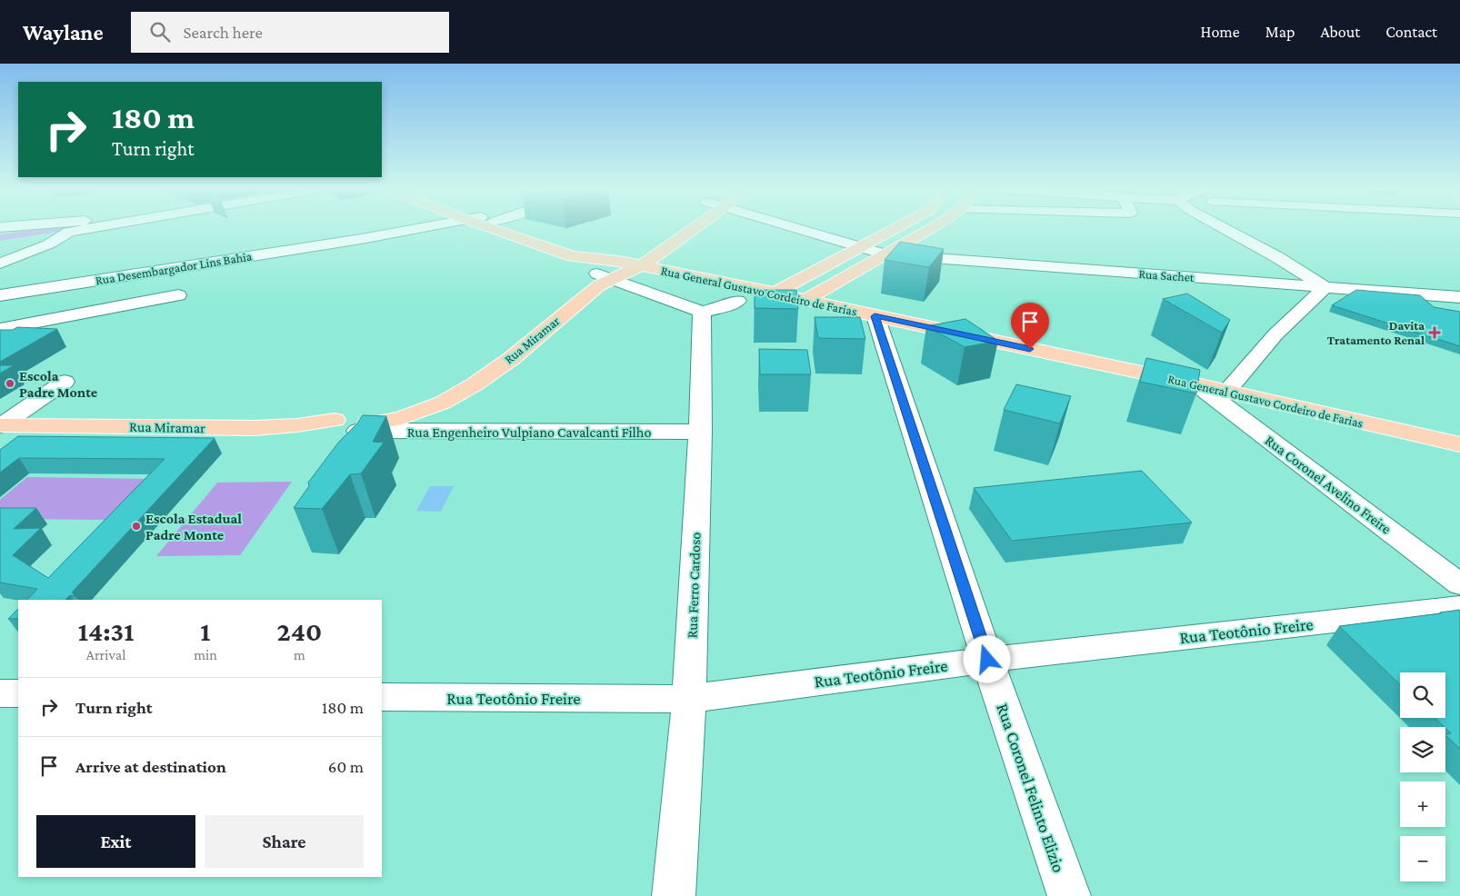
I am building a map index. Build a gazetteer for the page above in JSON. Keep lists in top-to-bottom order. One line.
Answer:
{"streets":{"main road":["Rua General Gustavo Cordeiro de Farias","Rua Miramar"],"street":["Rua Desembargador Lins Bahia","Rua Sachet","Rua Engenheiro Vulpiano Cavalcanti Filho","Rua Coronel Avelino Freire","Rua Ferro Cardoso","Rua Teotônio Freire","Rua Coronel Felinto Elizio"]},"crossings":[["Rua General Gustavo Cordeiro de Farias","Rua Miramar"],["Rua General Gustavo Cordeiro de Farias","Rua Coronel Avelino Freire"],["Rua General Gustavo Cordeiro de Farias","Rua Coronel Felinto Elizio"],["Rua Miramar","Rua Engenheiro Vulpiano Cavalcanti Filho"],["Rua Engenheiro Vulpiano Cavalcanti Filho","Rua Ferro Cardoso"],["Rua Ferro Cardoso","Rua Teotônio Freire"],["Rua Teotônio Freire","Rua Coronel Felinto Elizio"]],"places":{"health":["Davita Tratamento Renal"],"other":["Escola Padre Monte","Escola Estadual Padre Monte"]},"page":{"header":"Waylane","search":"Search here","nav":["Home","Map","About","Contact"],"turn":["180 m","Turn right"],"eta":["14:31","Arrival","1","min","240","m"],"map_buttons":["+","−"],"list":[{"name":"Turn right","value":"180 m"},{"name":"Arrive at destination","value":"60 m"}],"buttons":["Exit","Share"]}}
